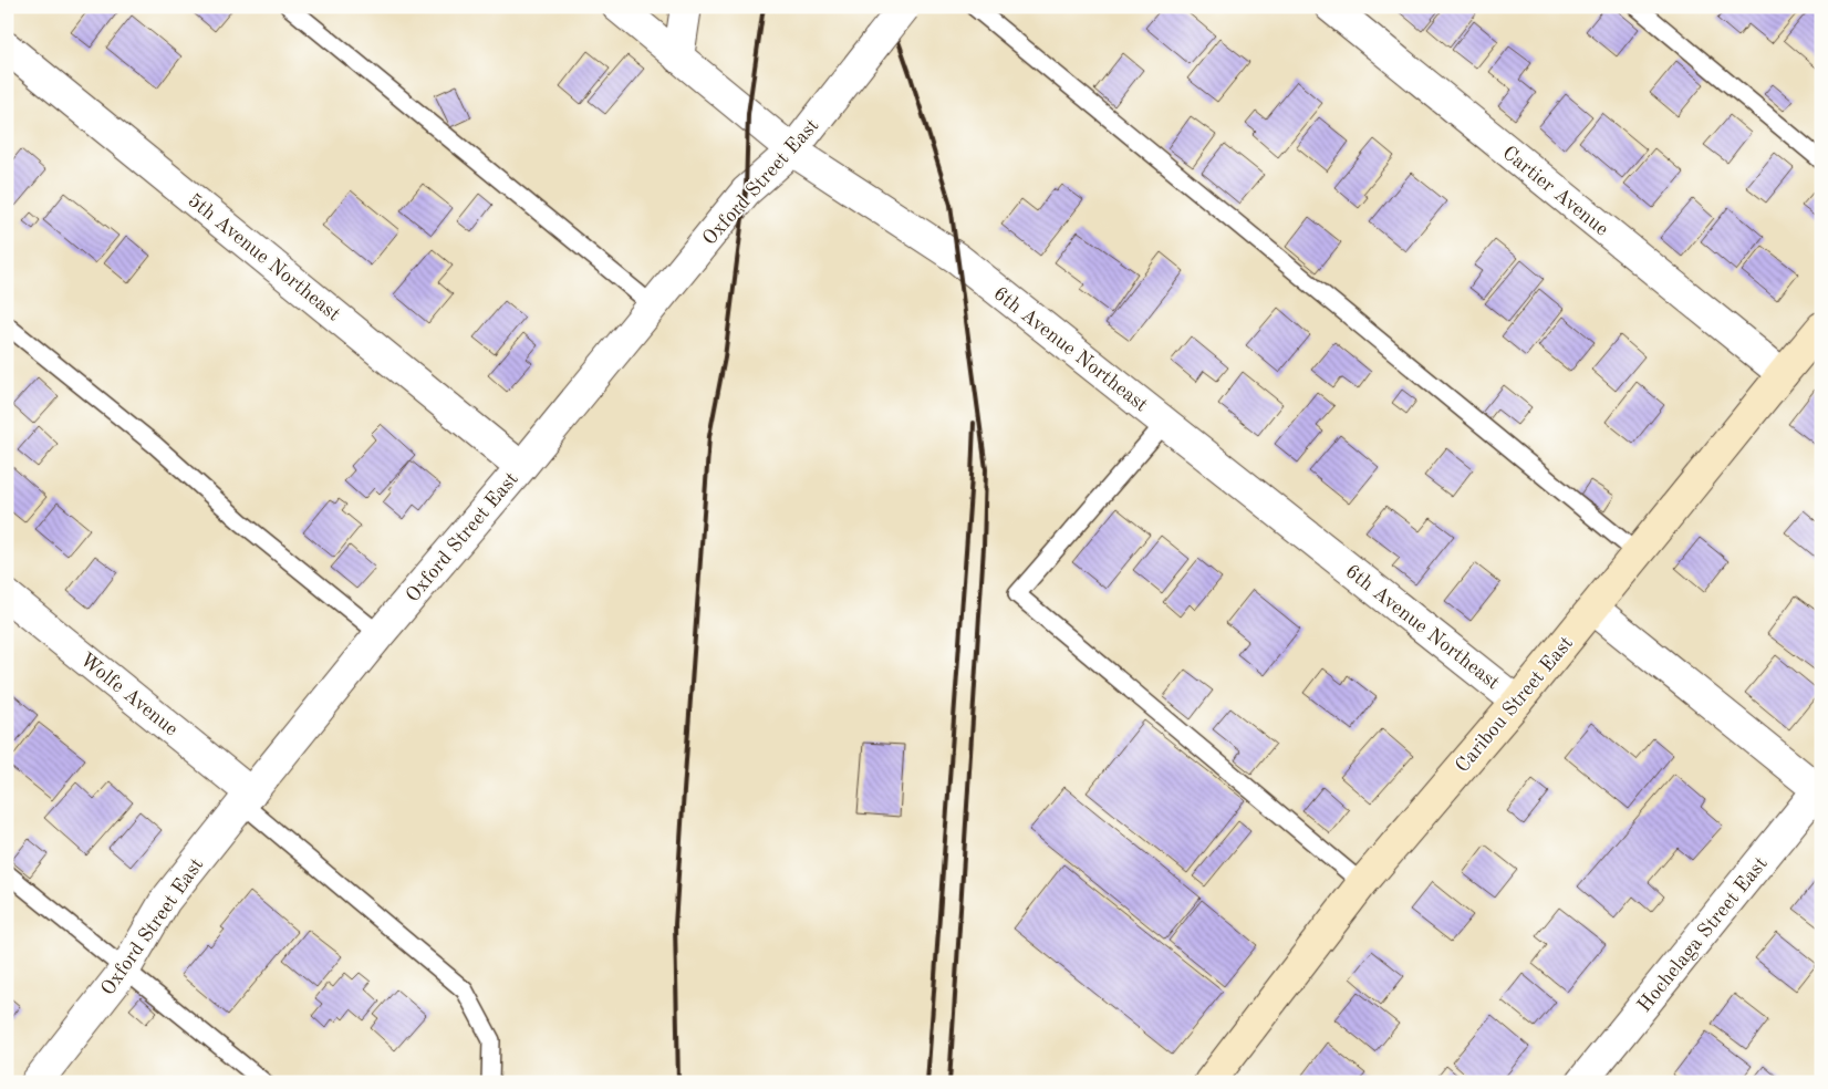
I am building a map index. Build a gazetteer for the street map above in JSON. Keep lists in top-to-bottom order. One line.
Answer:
{"streets":{"street":["Oxford Street East","Cartier Avenue","5th Avenue Northeast","6th Avenue Northeast","Wolfe Avenue","Caribou Street East","Hochelaga Street East"]},"crossings":[["Oxford Street East","5th Avenue Northeast"],["Oxford Street East","6th Avenue Northeast"],["Oxford Street East","Wolfe Avenue"],["Cartier Avenue","Caribou Street East"],["6th Avenue Northeast","Caribou Street East"]]}
